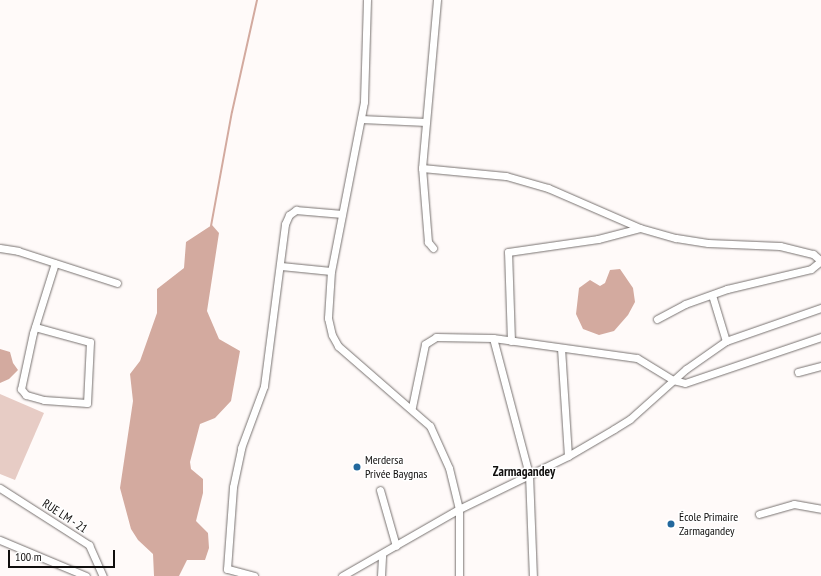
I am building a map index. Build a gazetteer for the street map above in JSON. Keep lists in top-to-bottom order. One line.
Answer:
{"streets":{"street":["RUE LM - 21"]},"districts":["Zarmagandey"],"places":["Merdersa Privée Baygnas","École Primaire Zarmagandey"],"scale_bar":"100 m"}
